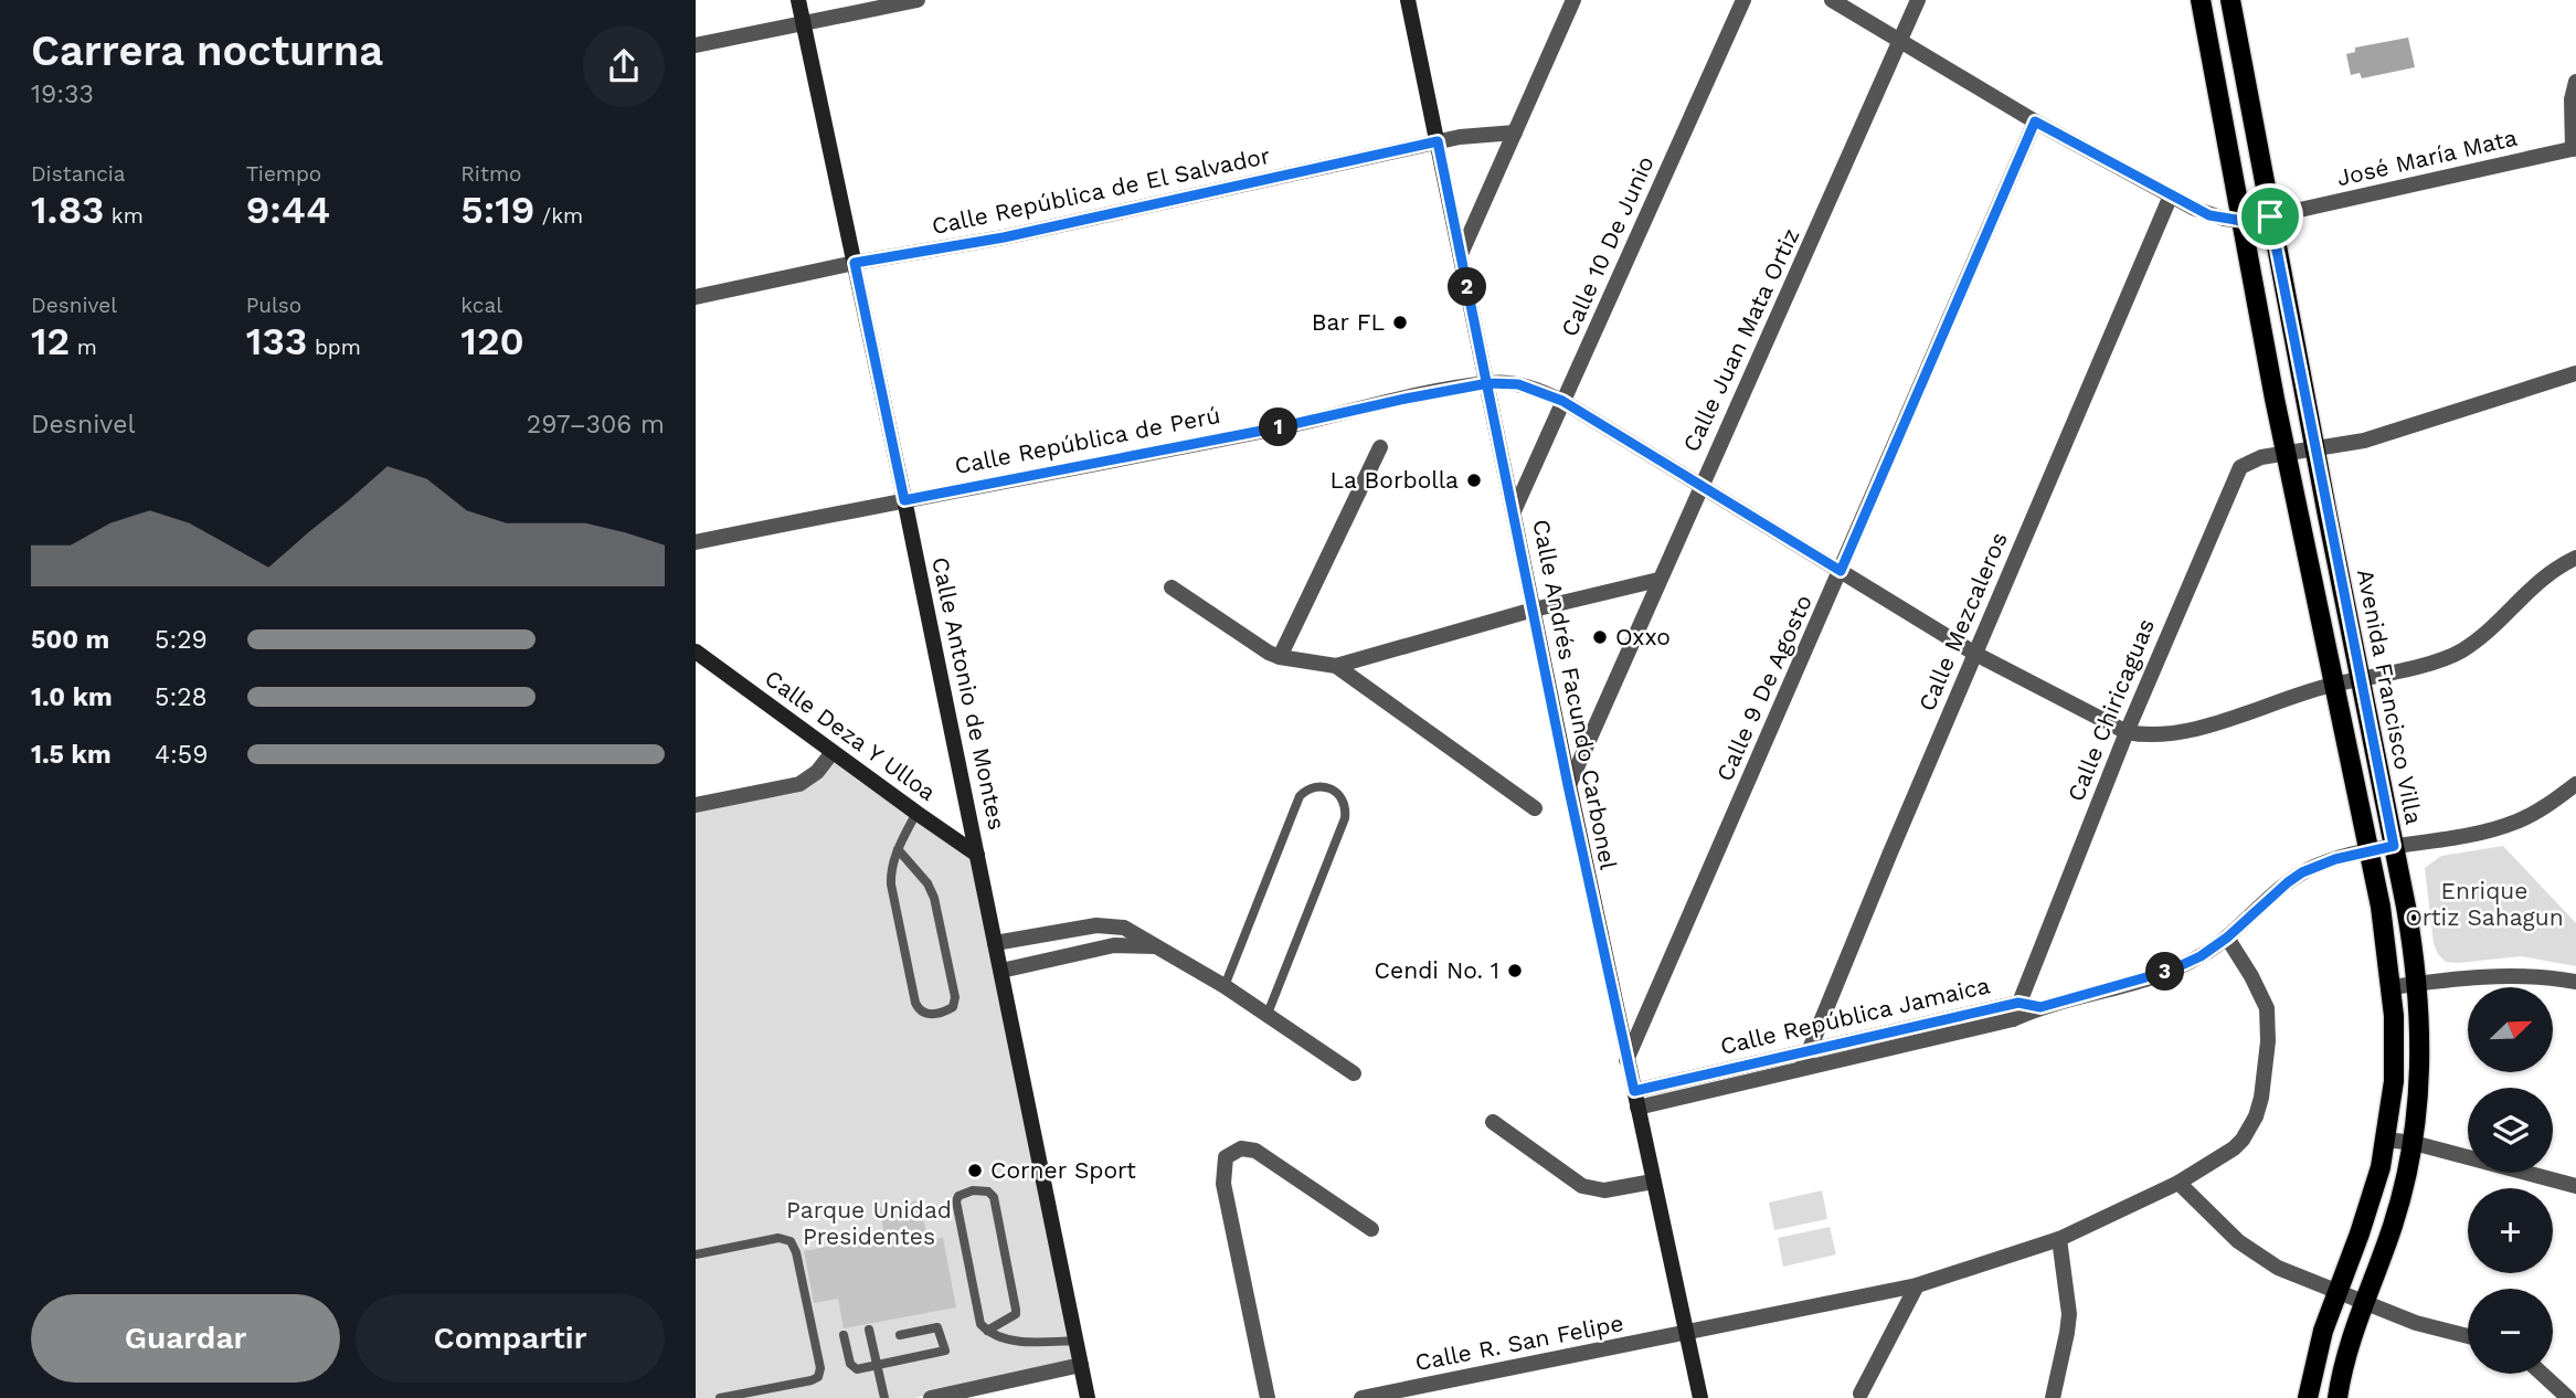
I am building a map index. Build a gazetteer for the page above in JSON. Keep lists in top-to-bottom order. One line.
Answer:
{"streets":{"main road":["Calle Antonio de Montes","Calle Andrés Facundo Carbonel","Avenida Francisco Villa","Calle Deza Y Ulloa"],"street":["José María Mata","Calle República de El Salvador","Calle 10 De Junio","Calle Juan Mata Ortiz","Calle República de Perú","Calle Mezcaleros","Calle 9 De Agosto","Calle Chiricaguas","Calle República Jamaica","Calle R. San Felipe"]},"crossings":[["José María Mata","Avenida Francisco Villa"],["Calle República de El Salvador","Calle Antonio de Montes"],["Calle República de El Salvador","Calle Andrés Facundo Carbonel"],["Calle 10 De Junio","Calle República de Perú"],["Calle 10 De Junio","Calle Andrés Facundo Carbonel"],["Calle Juan Mata Ortiz","Calle República de Perú"],["Calle Juan Mata Ortiz","Calle Andrés Facundo Carbonel"],["Calle República de Perú","Calle Mezcaleros"],["Calle República de Perú","Calle 9 De Agosto"],["Calle República de Perú","Calle Antonio de Montes"],["Calle República de Perú","Calle Andrés Facundo Carbonel"],["Calle República de Perú","Calle Chiricaguas"],["Calle Mezcaleros","Calle República Jamaica"],["Calle 9 De Agosto","Calle Andrés Facundo Carbonel"],["Calle Antonio de Montes","Calle Deza Y Ulloa"],["Calle Andrés Facundo Carbonel","Calle República Jamaica"],["Calle Andrés Facundo Carbonel","Calle R. San Felipe"],["Avenida Francisco Villa","Calle Chiricaguas"],["Avenida Francisco Villa","Calle República Jamaica"],["Calle Chiricaguas","Calle República Jamaica"],["Calle República Jamaica","Calle R. San Felipe"]],"parks":["Enrique Ortiz Sahagun","Parque Unidad Presidentes"],"places":["Bar FL","La Borbolla","Oxxo","Cendi No. 1","Corner Sport"],"north":"top right","page":{"heading":["Carrera nocturna","19:33"],"stats":[["Distancia","1.83 km"],["Tiempo","9:44"],["Ritmo","5:19 /km"],["Desnivel","12 m"],["Pulso","133 bpm"],["kcal","120"]],"pins":["2","1","3"],"chart":["Desnivel","297–306 m"],"list":[{"name":"500 m","note":"5:29"},{"name":"1.0 km","note":"5:28"},{"name":"1.5 km","note":"4:59"}],"map_buttons":["+","−"],"buttons":["Guardar","Compartir"]}}
